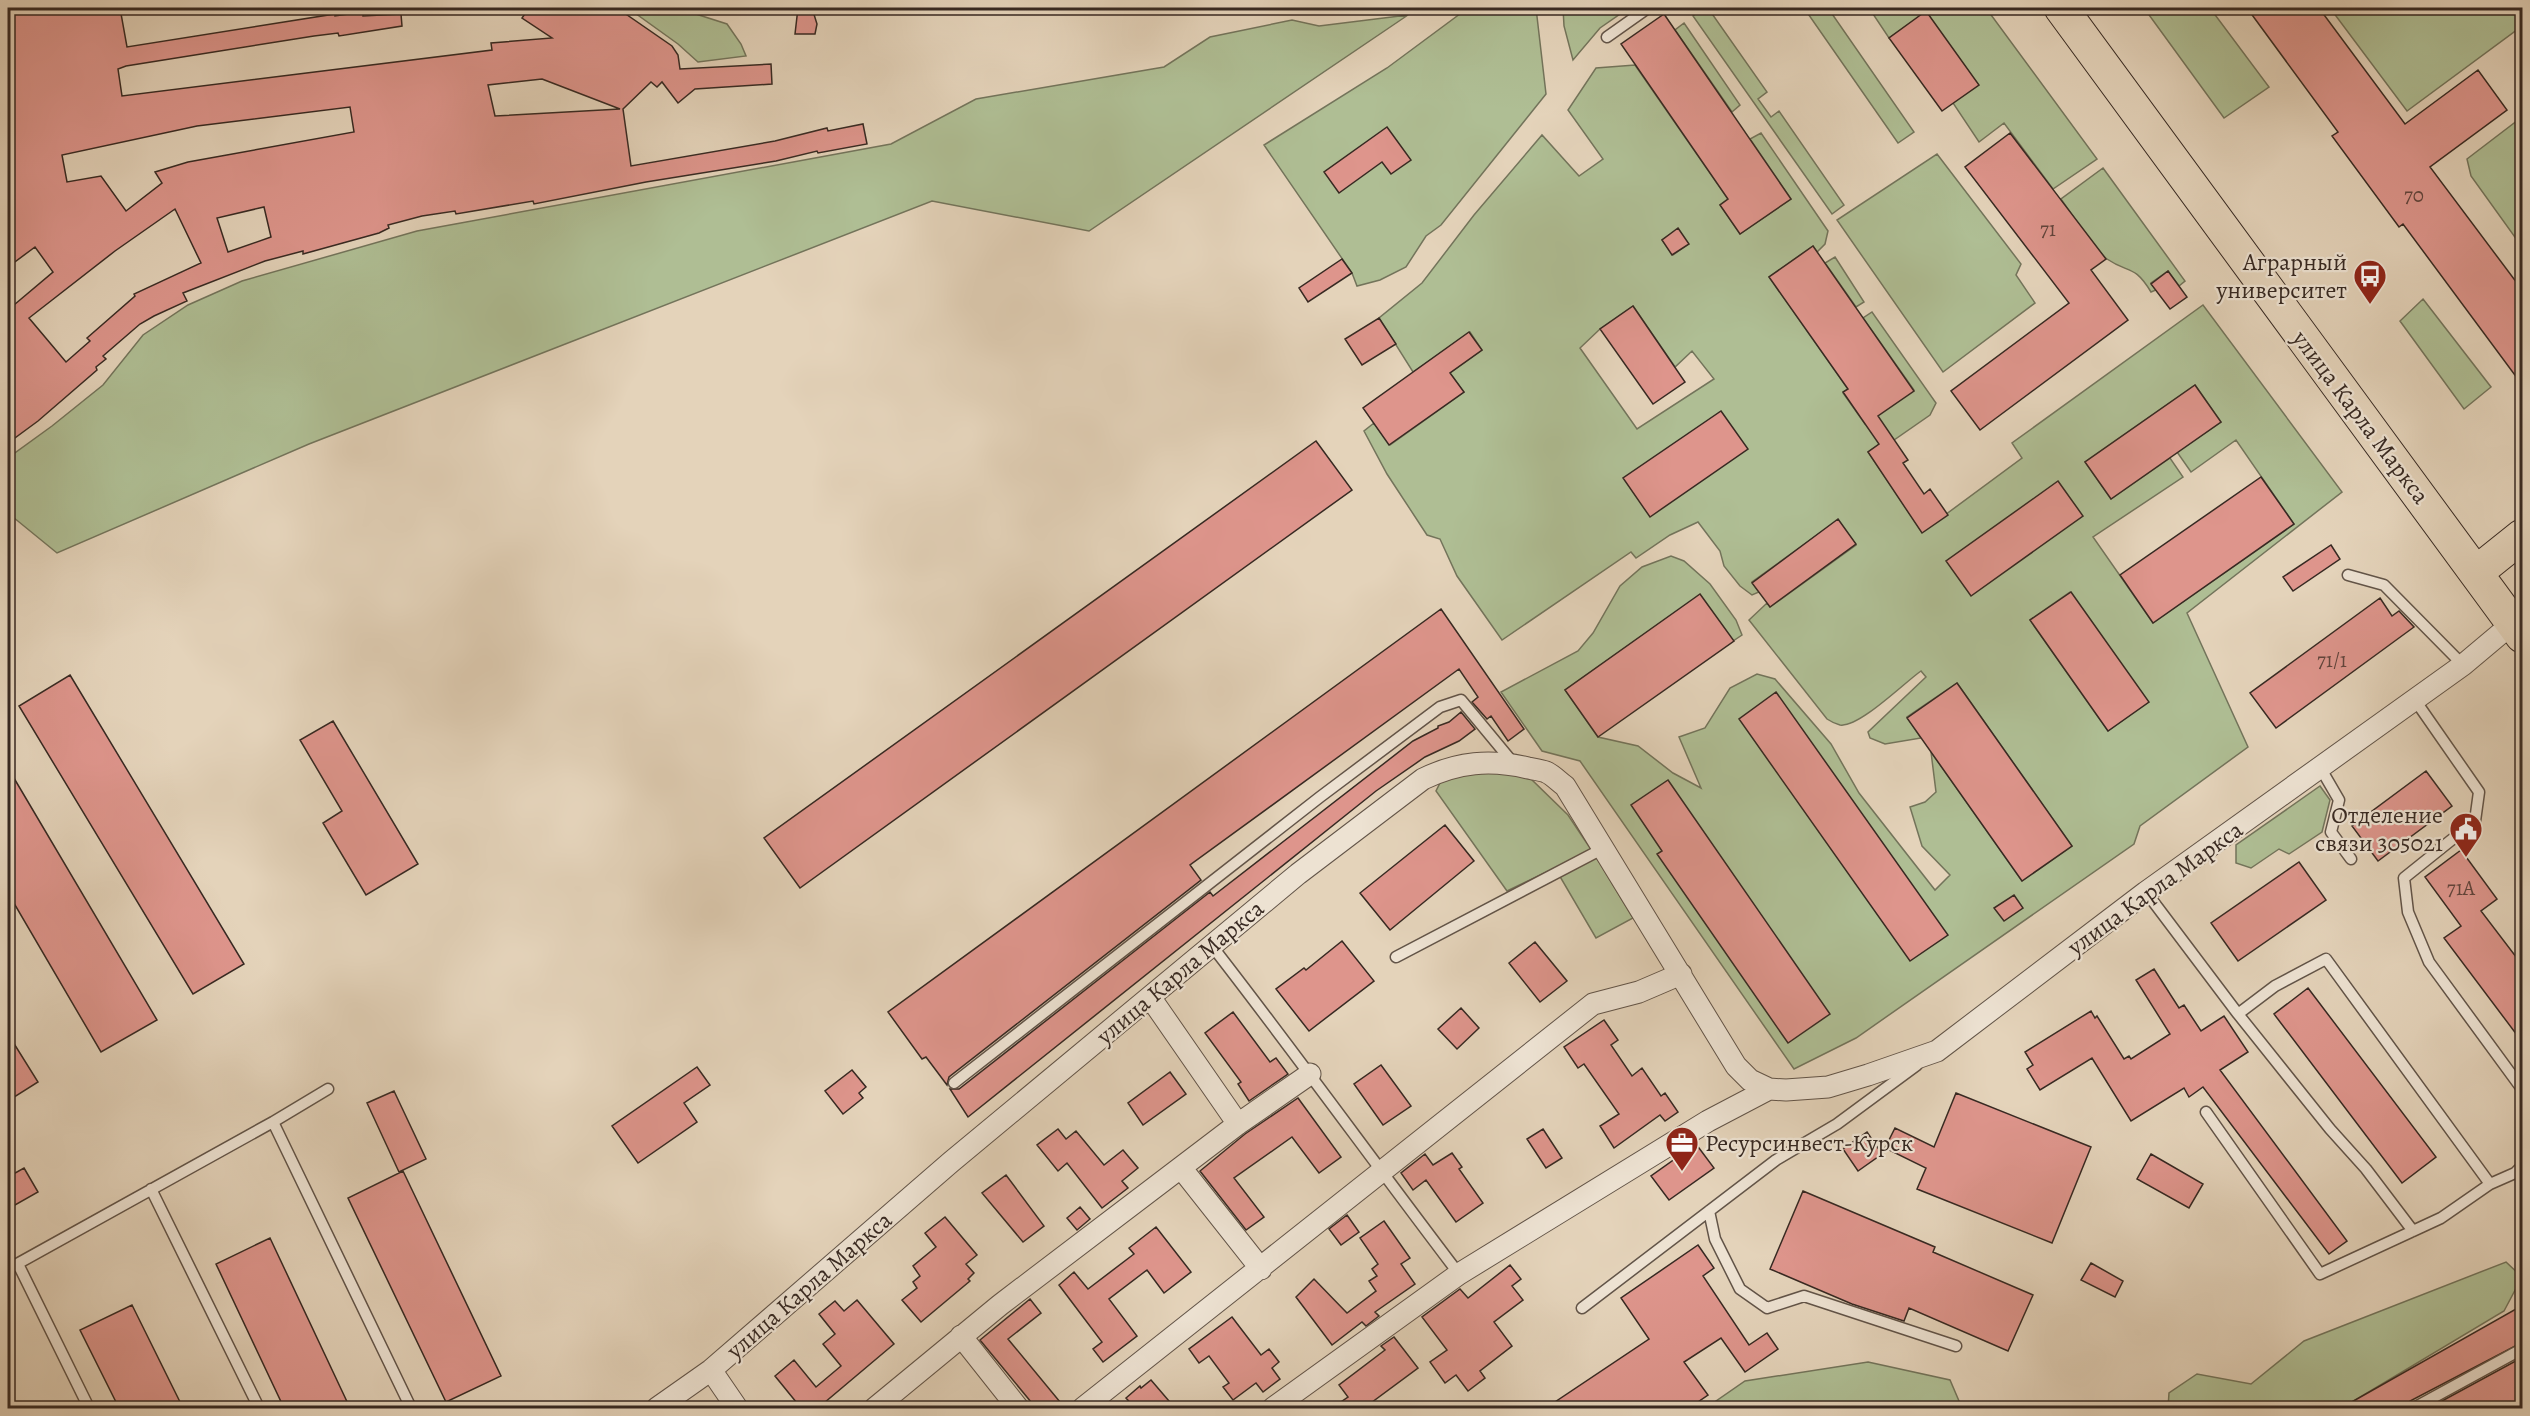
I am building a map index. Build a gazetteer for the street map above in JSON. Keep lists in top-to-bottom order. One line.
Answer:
{"streets":{"main road":["улица Карла Маркса"]},"places":{"bus stop":["Аграрный университет"],"public building":["Отделение связи 305021"],"office":["Ресурсинвест-Курск"]},"house_numbers":["70","71","71/1","71А"]}
